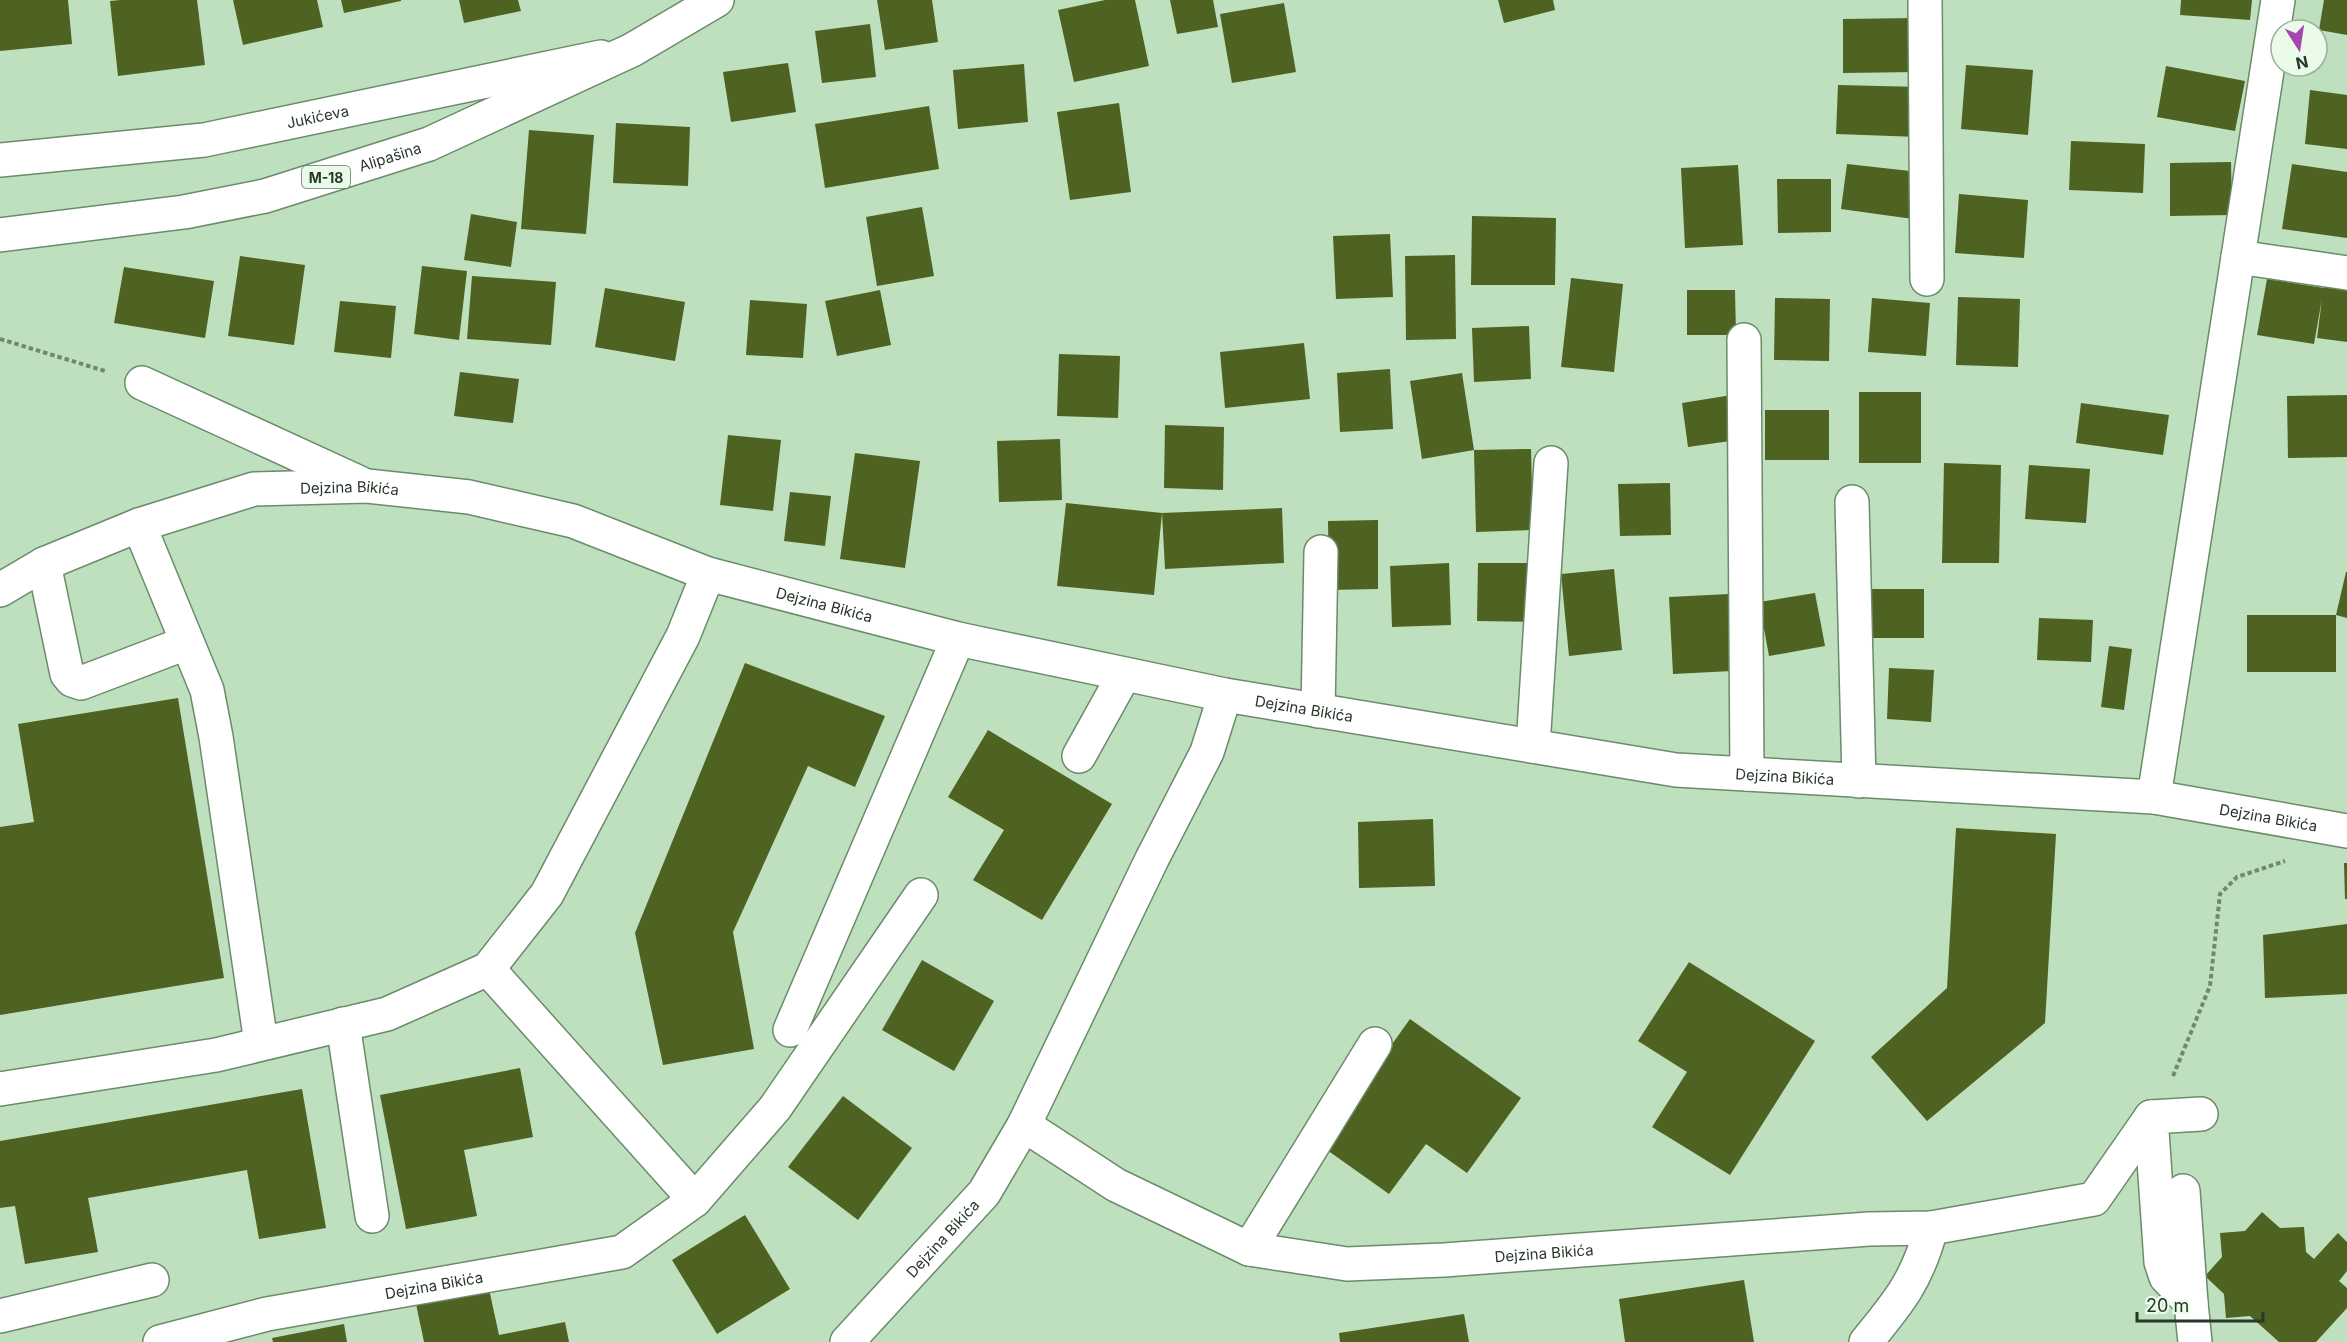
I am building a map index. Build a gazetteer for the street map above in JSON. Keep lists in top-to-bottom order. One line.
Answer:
{"streets":{"street":["Jukićeva","Alipašina","M-18","Dejzina Bikića"]},"crossings":[["Jukićeva","Alipašina"]],"scale_bar":"20 m","north":"bottom"}
